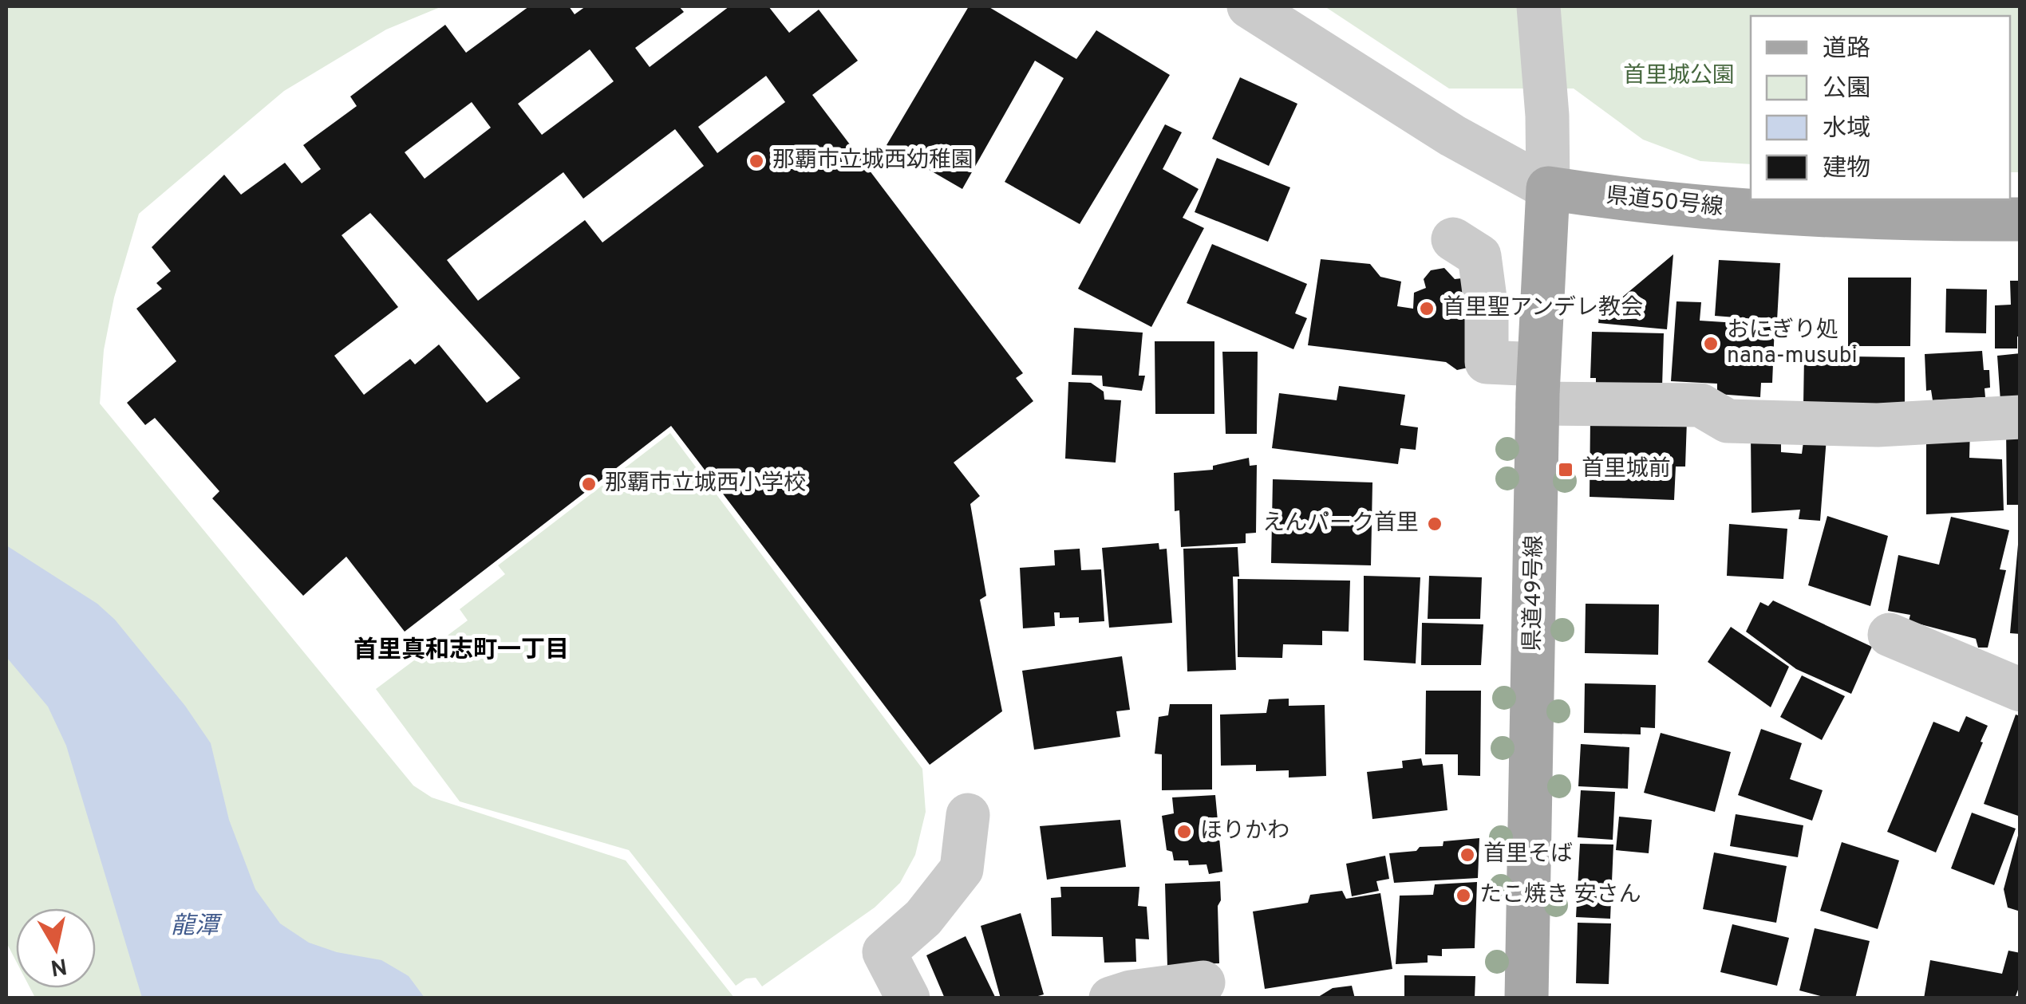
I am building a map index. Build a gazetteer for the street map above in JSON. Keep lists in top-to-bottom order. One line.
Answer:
{"streets":{"main road":["県道50号線","県道49号線"]},"crossings":[["県道50号線","県道49号線"]],"districts":["首里真和志町一丁目"],"water":["龍潭"],"parks":["首里城公園"],"places":{"other":["那覇市立城西幼稚園","首里聖アンデレ教会","おにぎり処 nana-musubi","那覇市立城西小学校","えんパーク首里","ほりかわ","首里そば","たこ焼き 安さん"],"transit":["首里城前"]},"legend":["道路","公園","水域","建物"],"north":"bottom"}
